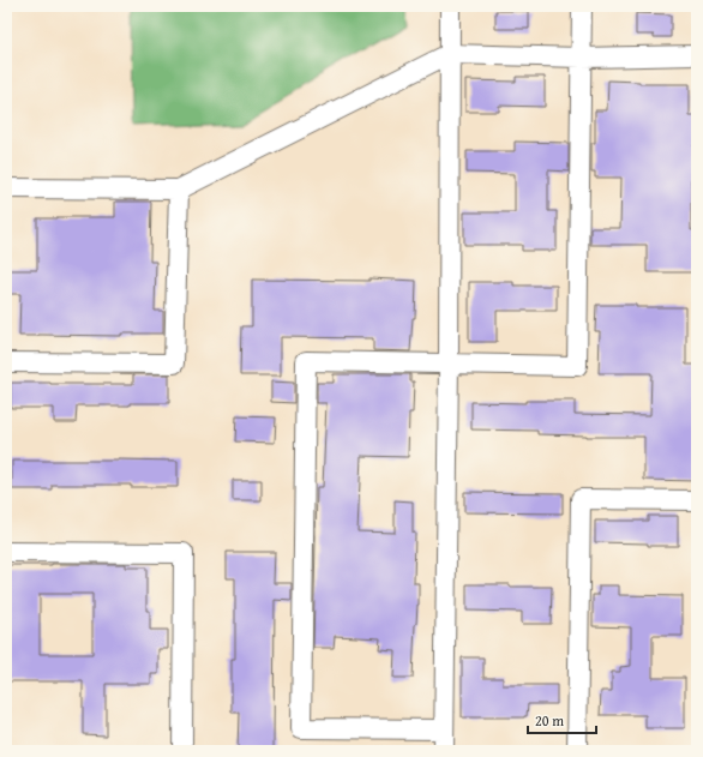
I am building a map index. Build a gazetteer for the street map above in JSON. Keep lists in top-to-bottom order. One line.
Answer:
{"scale_bar":"20 m"}
